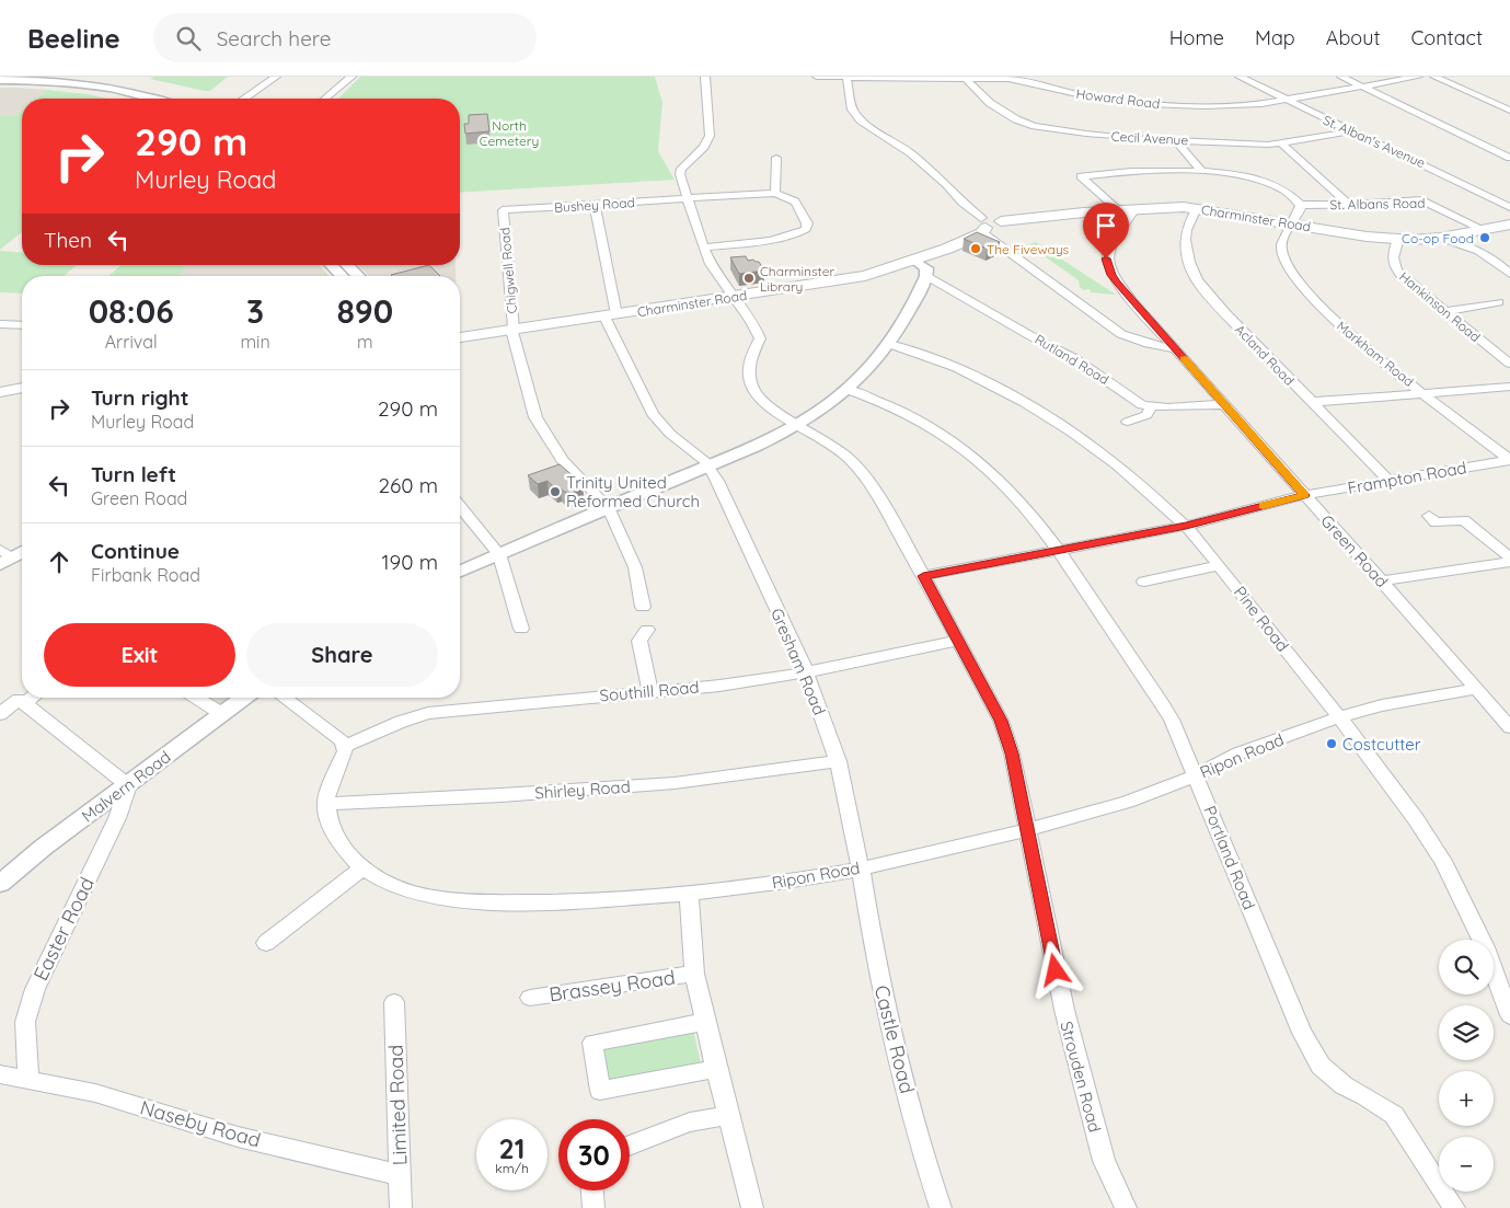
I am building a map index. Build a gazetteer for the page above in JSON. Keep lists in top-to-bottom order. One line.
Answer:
{"streets":{"main road":["Charminster Road"],"street":["Howard Road","Cecil Avenue","St. Alban's Avenue","St. Albans Road","Bushey Road","Chigwell Road","Hankinson Road","Markham Road","Acland Road","Rutland Road","Frampton Road","Green Road","Pine Road","Gresham Road","Southill Road","Ripon Road","Malvern Road","Shirley Road","Portland Road","Easter Road","Brassey Road","Castle Road","Strouden Road","Limited Road","Naseby Road"]},"crossings":[["Howard Road","Cecil Avenue"],["Howard Road","St. Alban's Avenue"],["Cecil Avenue","St. Alban's Avenue"],["St. Albans Road","Charminster Road"],["Bushey Road","Chigwell Road"],["Charminster Road","Chigwell Road"],["Charminster Road","Hankinson Road"],["Charminster Road","Markham Road"],["Charminster Road","Acland Road"],["Charminster Road","Gresham Road"],["Charminster Road","Strouden Road"],["Markham Road","Frampton Road"],["Acland Road","Frampton Road"],["Frampton Road","Green Road"],["Frampton Road","Pine Road"],["Frampton Road","Portland Road"],["Frampton Road","Strouden Road"],["Green Road","Ripon Road"],["Pine Road","Ripon Road"],["Gresham Road","Southill Road"],["Gresham Road","Ripon Road"],["Gresham Road","Shirley Road"],["Gresham Road","Castle Road"],["Southill Road","Ripon Road"],["Southill Road","Strouden Road"],["Ripon Road","Shirley Road"],["Ripon Road","Portland Road"],["Ripon Road","Brassey Road"],["Ripon Road","Castle Road"],["Ripon Road","Strouden Road"],["Malvern Road","Easter Road"],["Easter Road","Naseby Road"],["Limited Road","Naseby Road"]],"parks":["North Cemetery"],"places":["Co-op Food","The Fiveways","Charminster Library","Trinity United Reformed Church","Costcutter"],"page":{"header":"Beeline","search":"Search here","nav":["Home","Map","About","Contact"],"turn":["290 m","Murley Road"],"then":"Then","eta":["08:06","Arrival","3","min","890","m"],"list":[{"name":"Turn right","note":"Murley Road","value":"290 m"},{"name":"Turn left","note":"Green Road","value":"260 m"},{"name":"Continue","note":"Firbank Road","value":"190 m"}],"buttons":["Exit","Share"],"map_buttons":["+","−"],"speed":"21 km/h","limit":"30"}}
